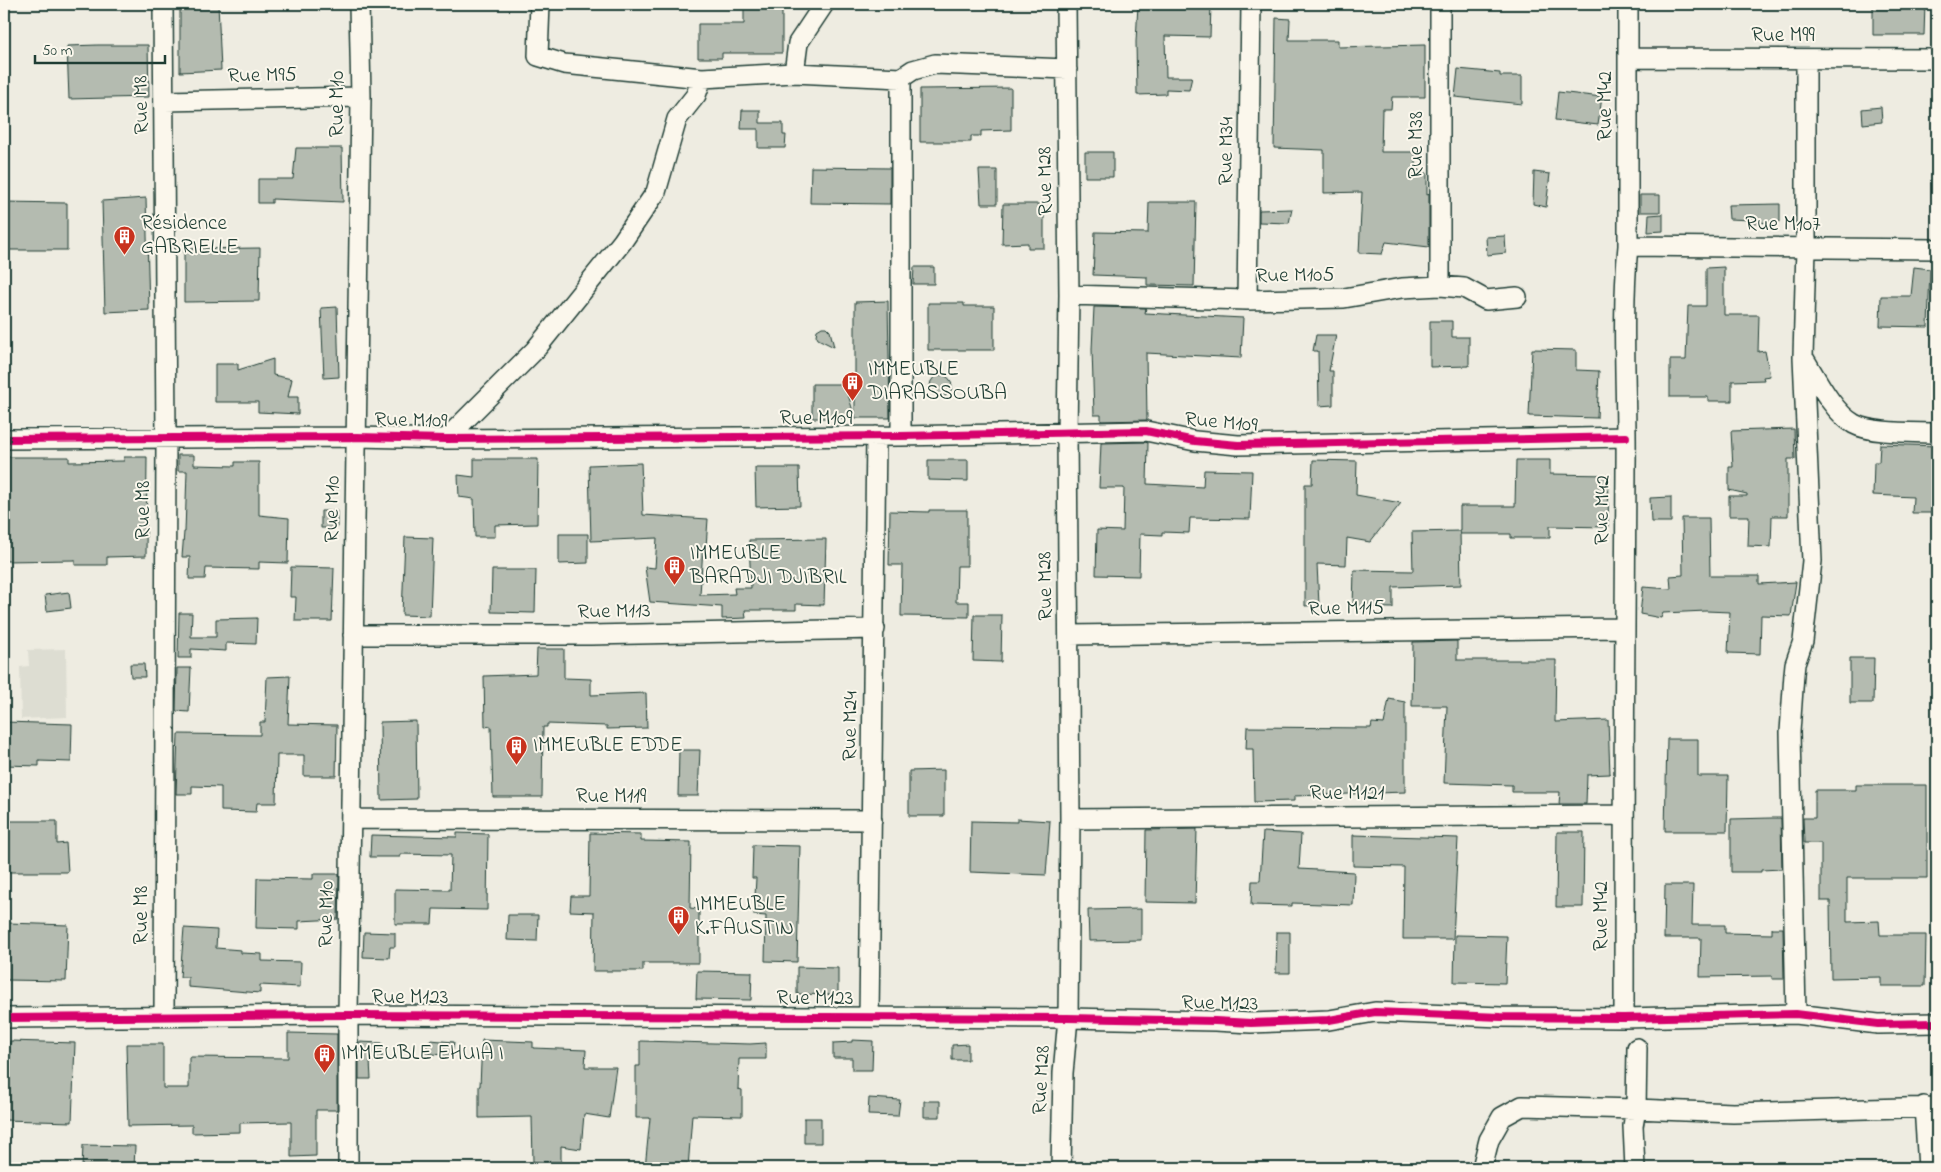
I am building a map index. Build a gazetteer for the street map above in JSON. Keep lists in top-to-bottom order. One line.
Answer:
{"streets":{"street":["Rue M99","Rue M95","Rue M10","Rue M8","Rue M42","Rue M38","Rue M34","Rue M28","Rue M107","Rue M105","Rue M109","Rue M115","Rue M113","Rue M24","Rue M121","Rue M119","Rue M123"]},"crossings":[["Rue M99","Rue M42"],["Rue M95","Rue M10"],["Rue M95","Rue M8"],["Rue M10","Rue M109"],["Rue M10","Rue M113"],["Rue M10","Rue M119"],["Rue M10","Rue M123"],["Rue M8","Rue M109"],["Rue M8","Rue M123"],["Rue M42","Rue M107"],["Rue M42","Rue M109"],["Rue M42","Rue M115"],["Rue M42","Rue M121"],["Rue M42","Rue M123"],["Rue M38","Rue M105"],["Rue M34","Rue M105"],["Rue M28","Rue M105"],["Rue M28","Rue M109"],["Rue M28","Rue M115"],["Rue M28","Rue M121"],["Rue M28","Rue M123"],["Rue M109","Rue M24"],["Rue M113","Rue M24"],["Rue M24","Rue M119"],["Rue M24","Rue M123"]],"places":{"building":["Résidence GABRIELLE","IMMEUBLE DIARASSOUBA","IMMEUBLE BARADJI DJIBRIL","IMMEUBLE EDDE","IMMEUBLE K.FAUSTIN","IMMEUBLE EHUIA I"]},"scale_bar":"50 m"}
